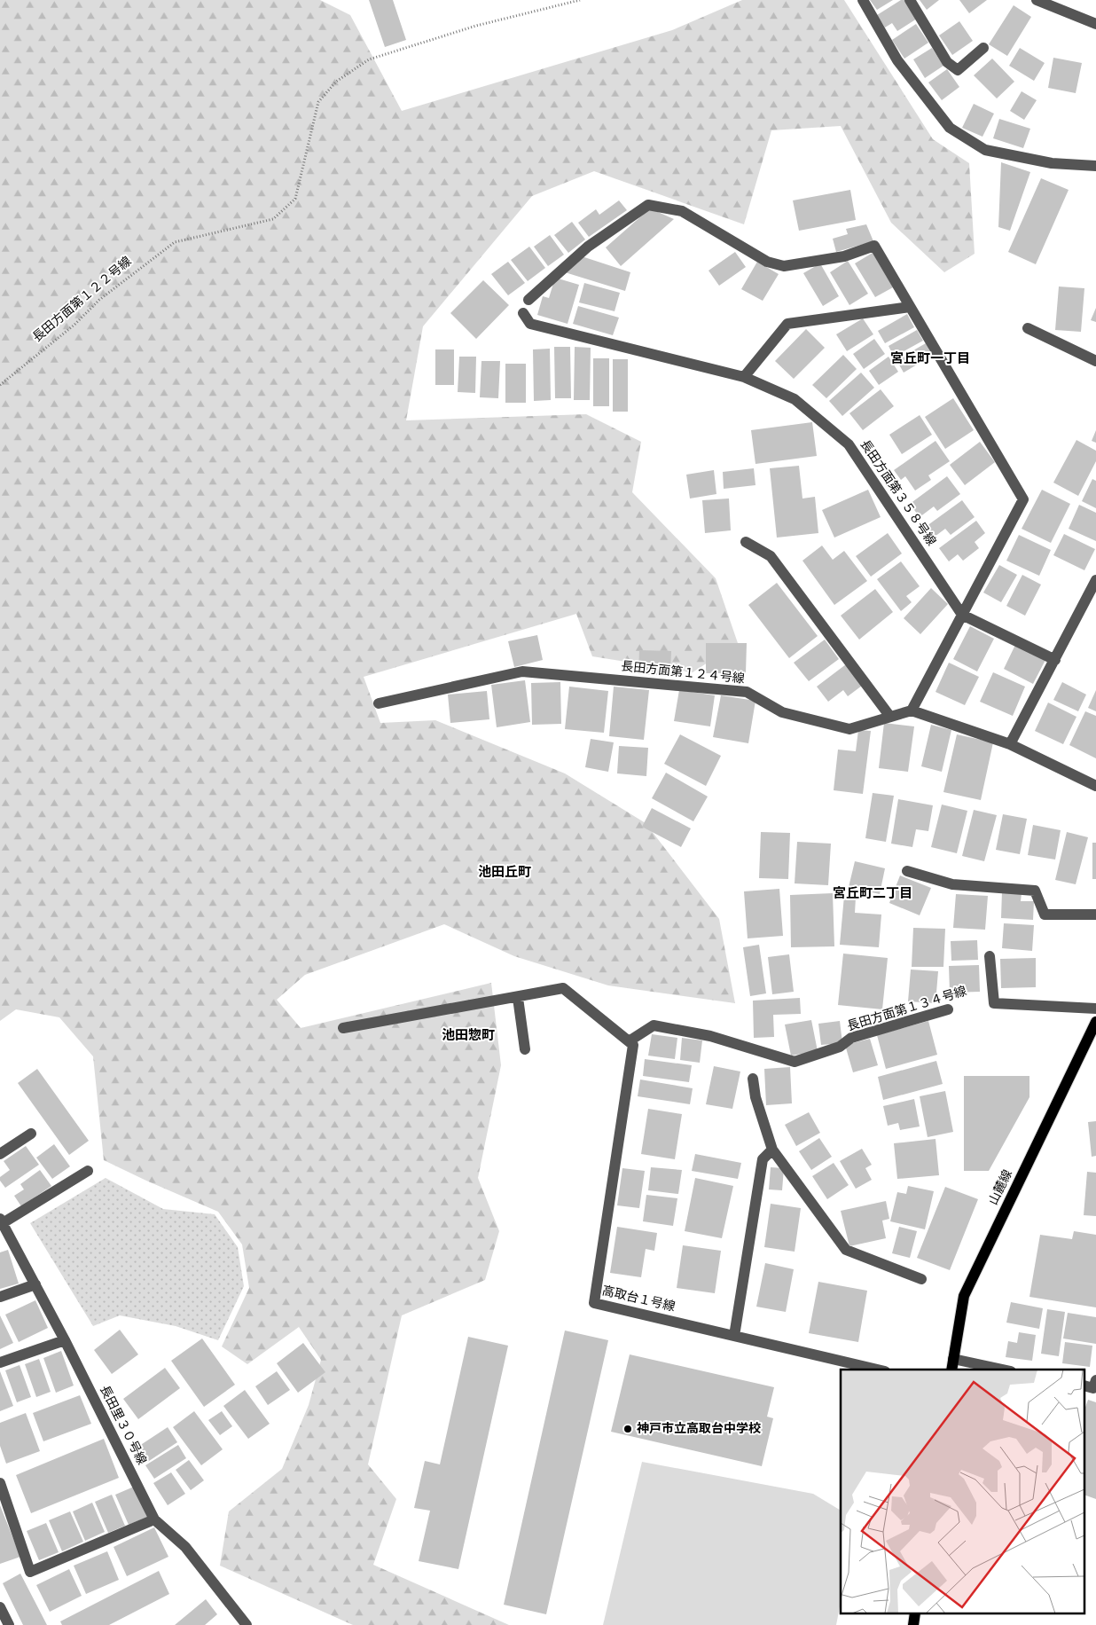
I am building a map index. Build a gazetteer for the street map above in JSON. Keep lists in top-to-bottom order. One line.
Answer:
{"streets":{"main road":["山麓線"],"street":["長田方面第３５８号線","長田方面第１２４号線","長田方面第１３４号線","高取台１号線","長田里３０号線"],"path":["長田方面第１２２号線"]},"crossings":[["長田方面第１３４号線","高取台１号線"]],"districts":["宮丘町一丁目","池田丘町","宮丘町二丁目","池田惣町"],"places":["神戸市立高取台中学校"]}
